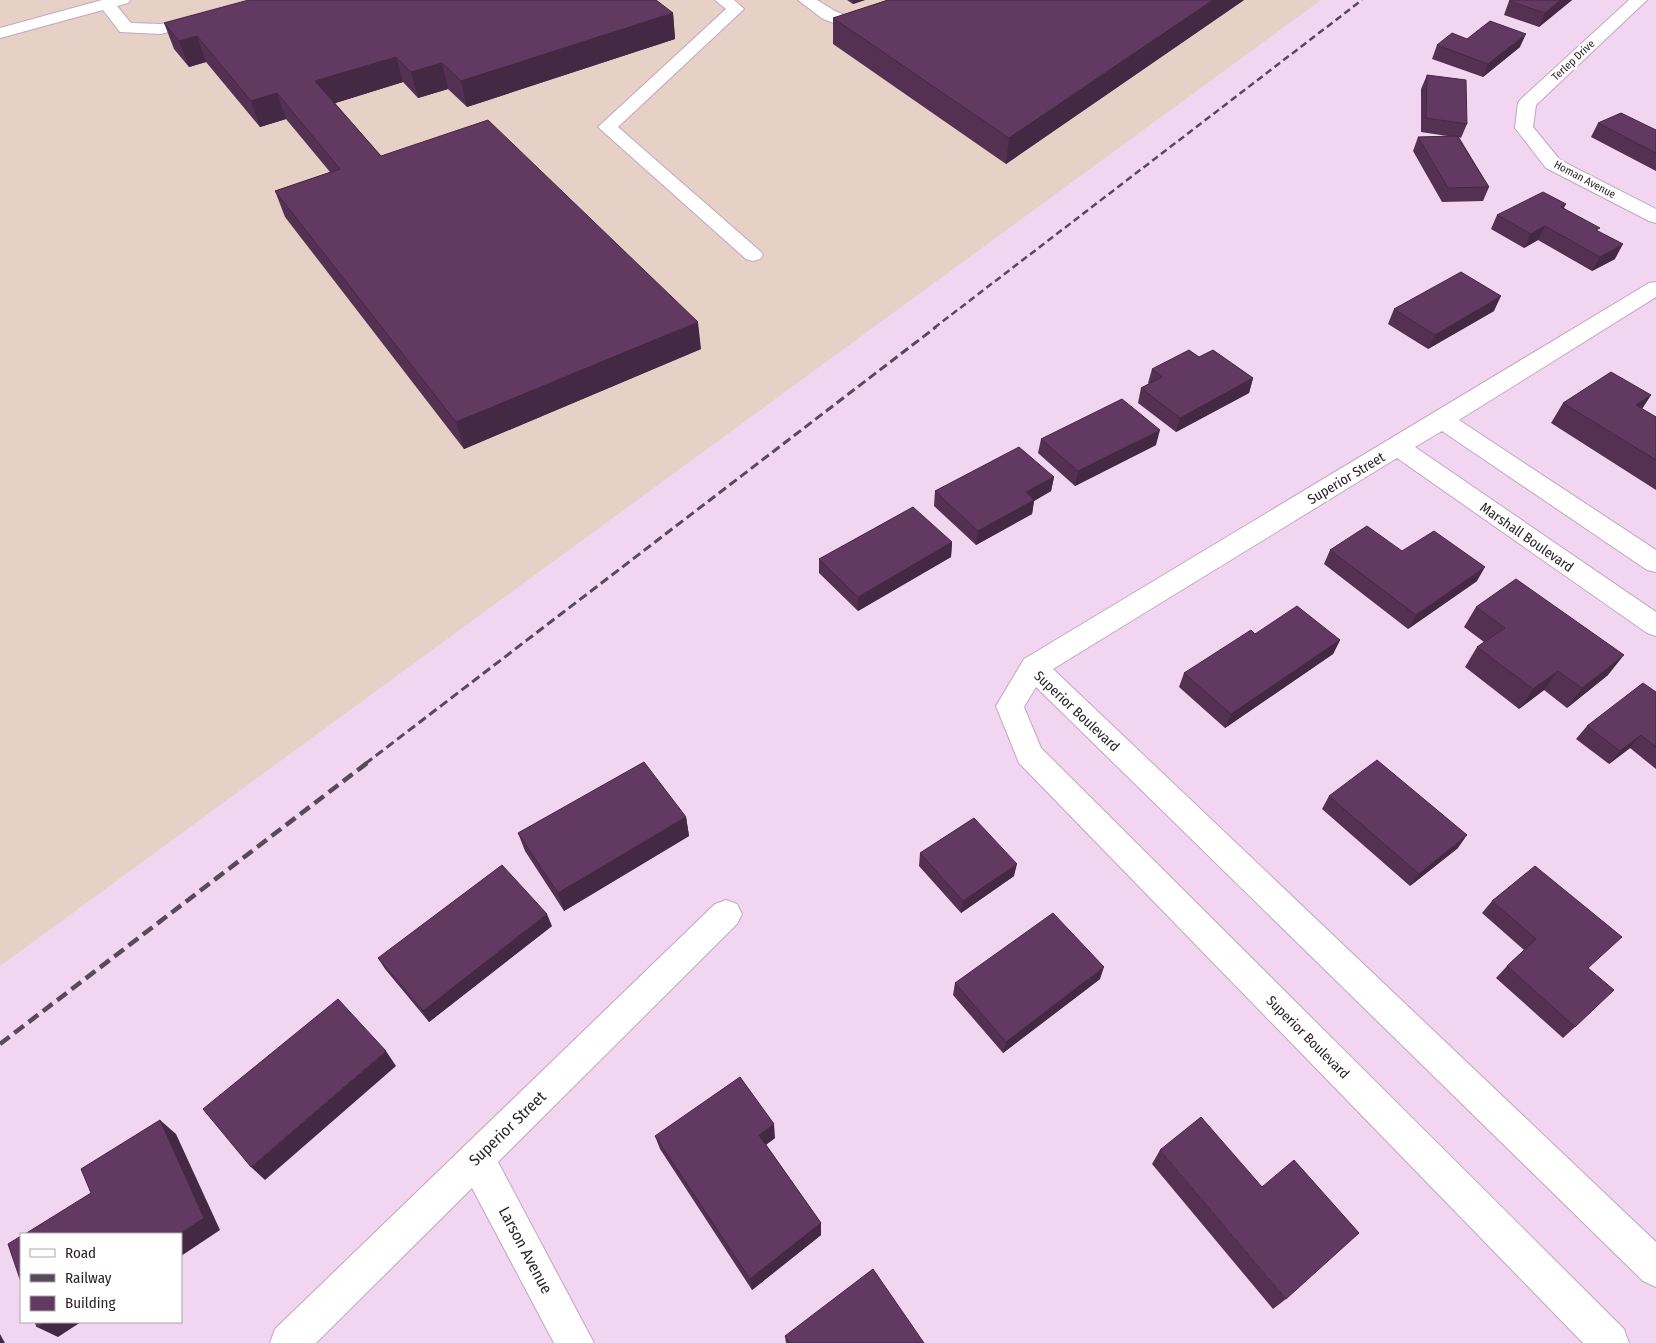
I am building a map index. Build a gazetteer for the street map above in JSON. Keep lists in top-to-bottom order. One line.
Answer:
{"streets":{"street":["Terlep Drive","Homan Avenue","Superior Street","Marshall Boulevard","Superior Boulevard","Larson Avenue"]},"crossings":[["Terlep Drive","Homan Avenue"],["Superior Street","Marshall Boulevard"],["Superior Street","Superior Boulevard"],["Superior Street","Larson Avenue"]],"legend":["Road","Railway","Building"]}
